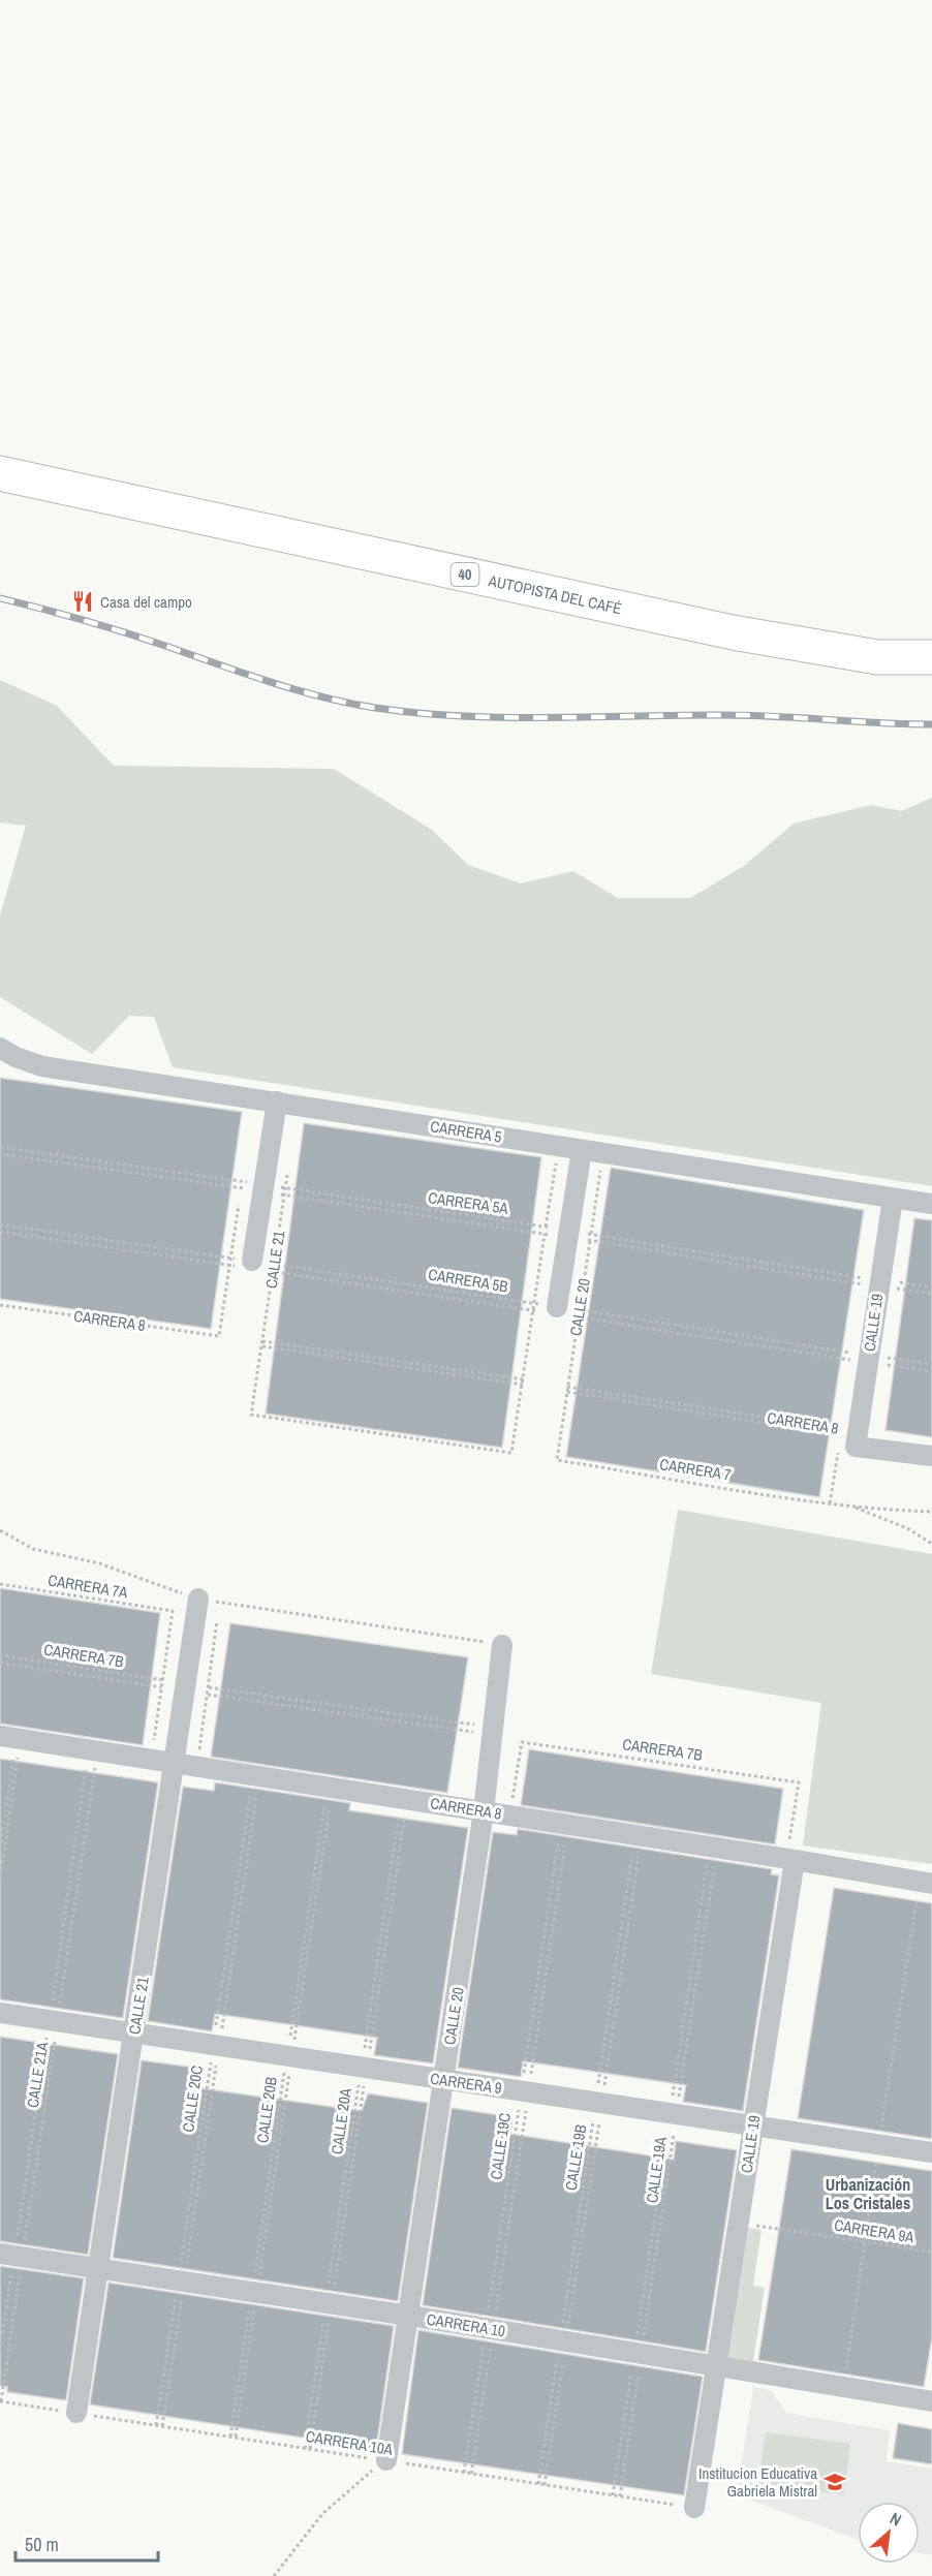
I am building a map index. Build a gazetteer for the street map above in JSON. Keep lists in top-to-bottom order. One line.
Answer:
{"streets":{"highway":["40","AUTOPISTA DEL CAFÉ"],"street":["CARRERA 5","CALLE 21","CALLE 20","CARRERA 8","CALLE 19","CARRERA 9","CARRERA 10"],"path":["CARRERA 5A","CARRERA 5B","CARRERA 7","CARRERA 7A","CARRERA 7B","CALLE 21A","CALLE 20C","CALLE 20B","CALLE 20A","CALLE 19C","CALLE 19B","CALLE 19A","CARRERA 9A","CARRERA 10A"]},"crossings":[["CARRERA 5","CALLE 21"],["CARRERA 5","CALLE 20"],["CARRERA 5","CALLE 19"],["CARRERA 5A","CALLE 21"],["CARRERA 5A","CALLE 20"],["CARRERA 5A","CALLE 19"],["CALLE 21","CARRERA 5B"],["CALLE 21","CARRERA 8"],["CALLE 21","CARRERA 9"],["CALLE 21","CARRERA 10"],["CALLE 21","CARRERA 10A"],["CARRERA 5B","CALLE 20"],["CARRERA 5B","CARRERA 8"],["CARRERA 5B","CALLE 19"],["CALLE 20","CARRERA 8"],["CALLE 20","CARRERA 7"],["CALLE 20","CARRERA 9"],["CALLE 20","CARRERA 10"],["CALLE 20","CARRERA 10A"],["CARRERA 8","CALLE 19"],["CARRERA 8","CARRERA 7B"],["CARRERA 8","CALLE 21A"],["CARRERA 8","CALLE 20C"],["CARRERA 8","CALLE 20B"],["CARRERA 8","CALLE 20A"],["CARRERA 8","CALLE 19C"],["CARRERA 8","CALLE 19B"],["CARRERA 8","CALLE 19A"],["CALLE 19","CARRERA 7B"],["CALLE 19","CARRERA 9"],["CALLE 19","CARRERA 9A"],["CALLE 19","CARRERA 10"],["CALLE 19","CARRERA 10A"],["CARRERA 7A","CARRERA 7B"],["CALLE 21A","CARRERA 9"],["CALLE 21A","CARRERA 10"],["CALLE 21A","CARRERA 10A"],["CARRERA 9","CALLE 20C"],["CARRERA 9","CALLE 20B"],["CARRERA 9","CALLE 20A"],["CARRERA 9","CALLE 19C"],["CARRERA 9","CALLE 19B"],["CARRERA 9","CALLE 19A"],["CALLE 20C","CARRERA 10"],["CALLE 20C","CARRERA 10A"],["CALLE 20B","CARRERA 10"],["CALLE 20B","CARRERA 10A"],["CALLE 20A","CARRERA 10"],["CALLE 20A","CARRERA 10A"],["CALLE 19C","CARRERA 10"],["CALLE 19C","CARRERA 10A"],["CALLE 19B","CARRERA 10"],["CALLE 19B","CARRERA 10A"],["CALLE 19A","CARRERA 10"],["CALLE 19A","CARRERA 10A"]],"districts":["Urbanización Los Cristales"],"places":{"restaurant":["Casa del campo"],"school or university":["Institucion Educativa Gabriela Mistral"]},"scale_bar":"50 m","north":"top right"}
